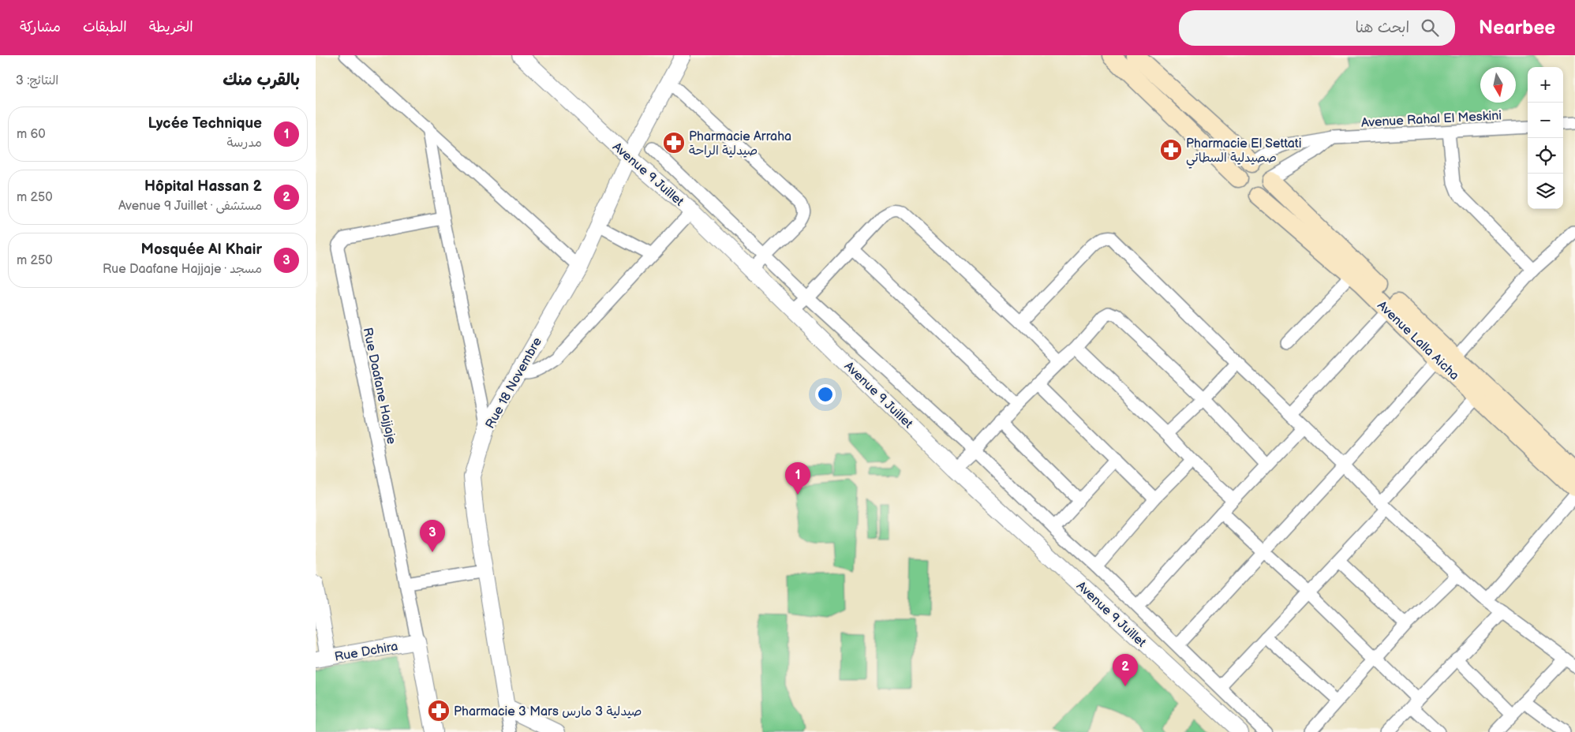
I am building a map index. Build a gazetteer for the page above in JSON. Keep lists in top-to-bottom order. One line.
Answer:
{"streets":{"main road":["Avenue Lalla Aicha"],"street":["Avenue Rahal El Meskini","Avenue 9 Juillet","Rue 18 Novembre","Rue Daafane Hajjaje","Rue Dchira"]},"crossings":[["Avenue Rahal El Meskini","Avenue Lalla Aicha"],["Avenue 9 Juillet","Rue 18 Novembre"],["Rue Daafane Hajjaje","Rue Dchira"]],"places":{"pharmacy":["Pharmacie Arraha صيدلية الراحة","Pharmacie El Settati صصيدلية السطاتي","Pharmacie 3 Mars صيدلية 3 مارس"]},"north":"bottom","page":{"header":"Nearbee","search":"ابحث هنا","nav":["الخريطة","الطبقات","مشاركة"],"heading":["بالقرب منك","النتائج: 3"],"map_buttons":["+","−"],"list":[{"mark":"1","name":"Lycée Technique","note":"مدرسة","value":"60 m"},{"mark":"2","name":"Hôpital Hassan 2","note":"مستشفى · Avenue 9 Juillet","value":"250 m"},{"mark":"3","name":"Mosquée Al Khair","note":"مسجد · Rue Daafane Hajjaje","value":"250 m"}],"pins":["1","3","2"]}}
